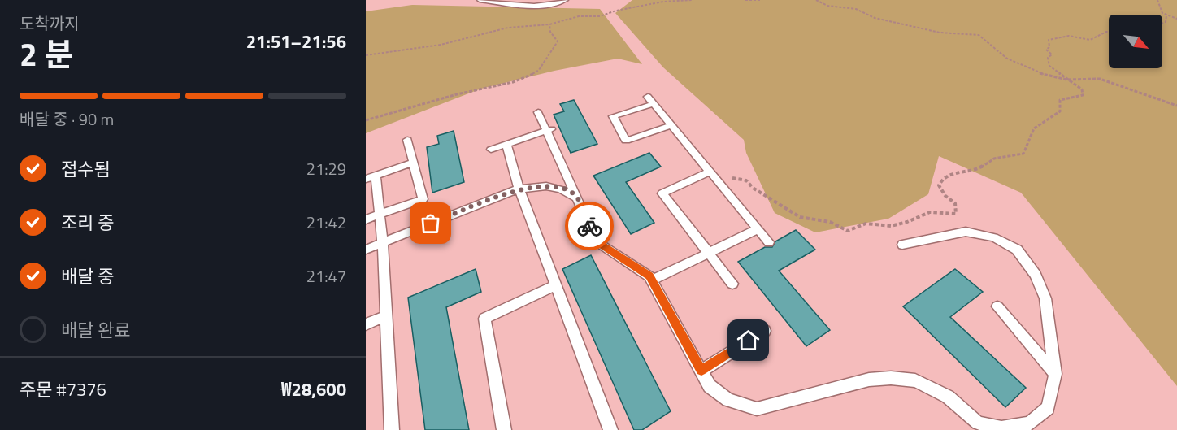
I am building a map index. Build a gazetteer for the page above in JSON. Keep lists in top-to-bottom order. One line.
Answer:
{"north":"bottom right","page":{"heading":["2 분","도착까지","21:51–21:56"],"panel":["주문 #7376","₩28,600"],"bar":"배달 중 · 90 m","list":[["접수됨","21:29"],["조리 중","21:42"],["배달 중","21:47"],"배달 완료"]}}
